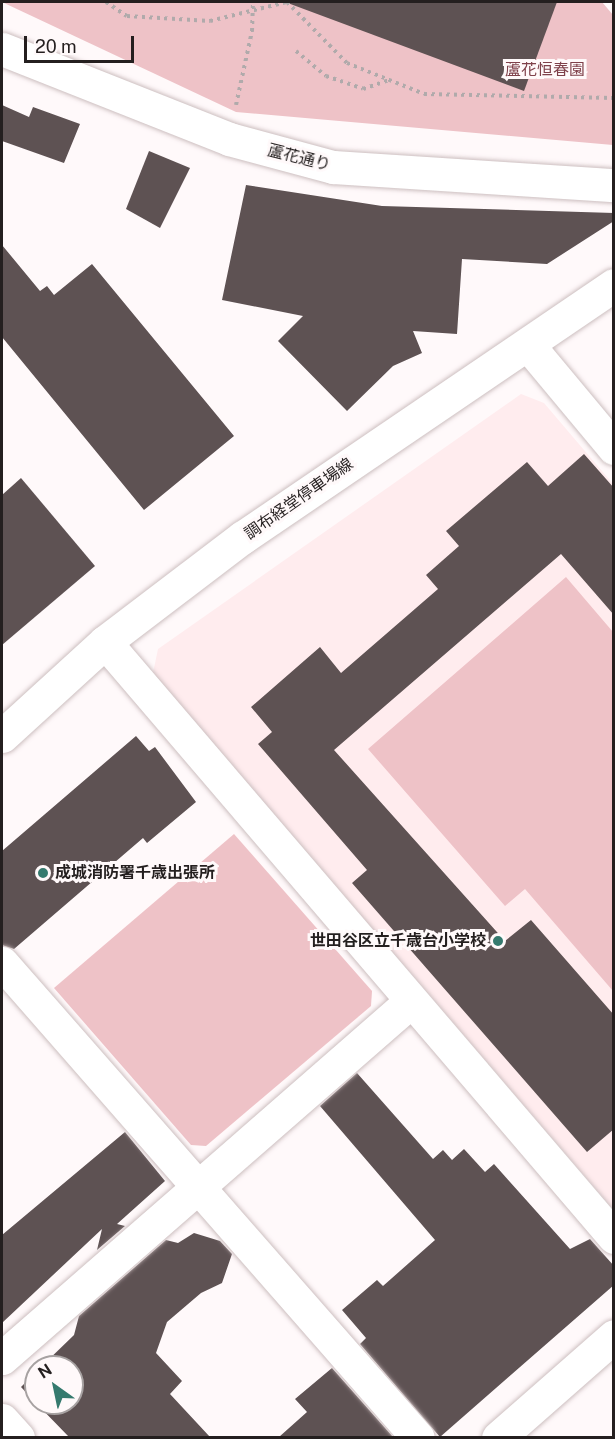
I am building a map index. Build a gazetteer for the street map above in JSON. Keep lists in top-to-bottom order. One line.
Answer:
{"streets":{"street":["蘆花通り","調布経堂停車場線"]},"parks":["蘆花恒春園"],"places":["成城消防署千歳出張所","世田谷区立千歳台小学校"],"scale_bar":"20 m","north":"top left"}
